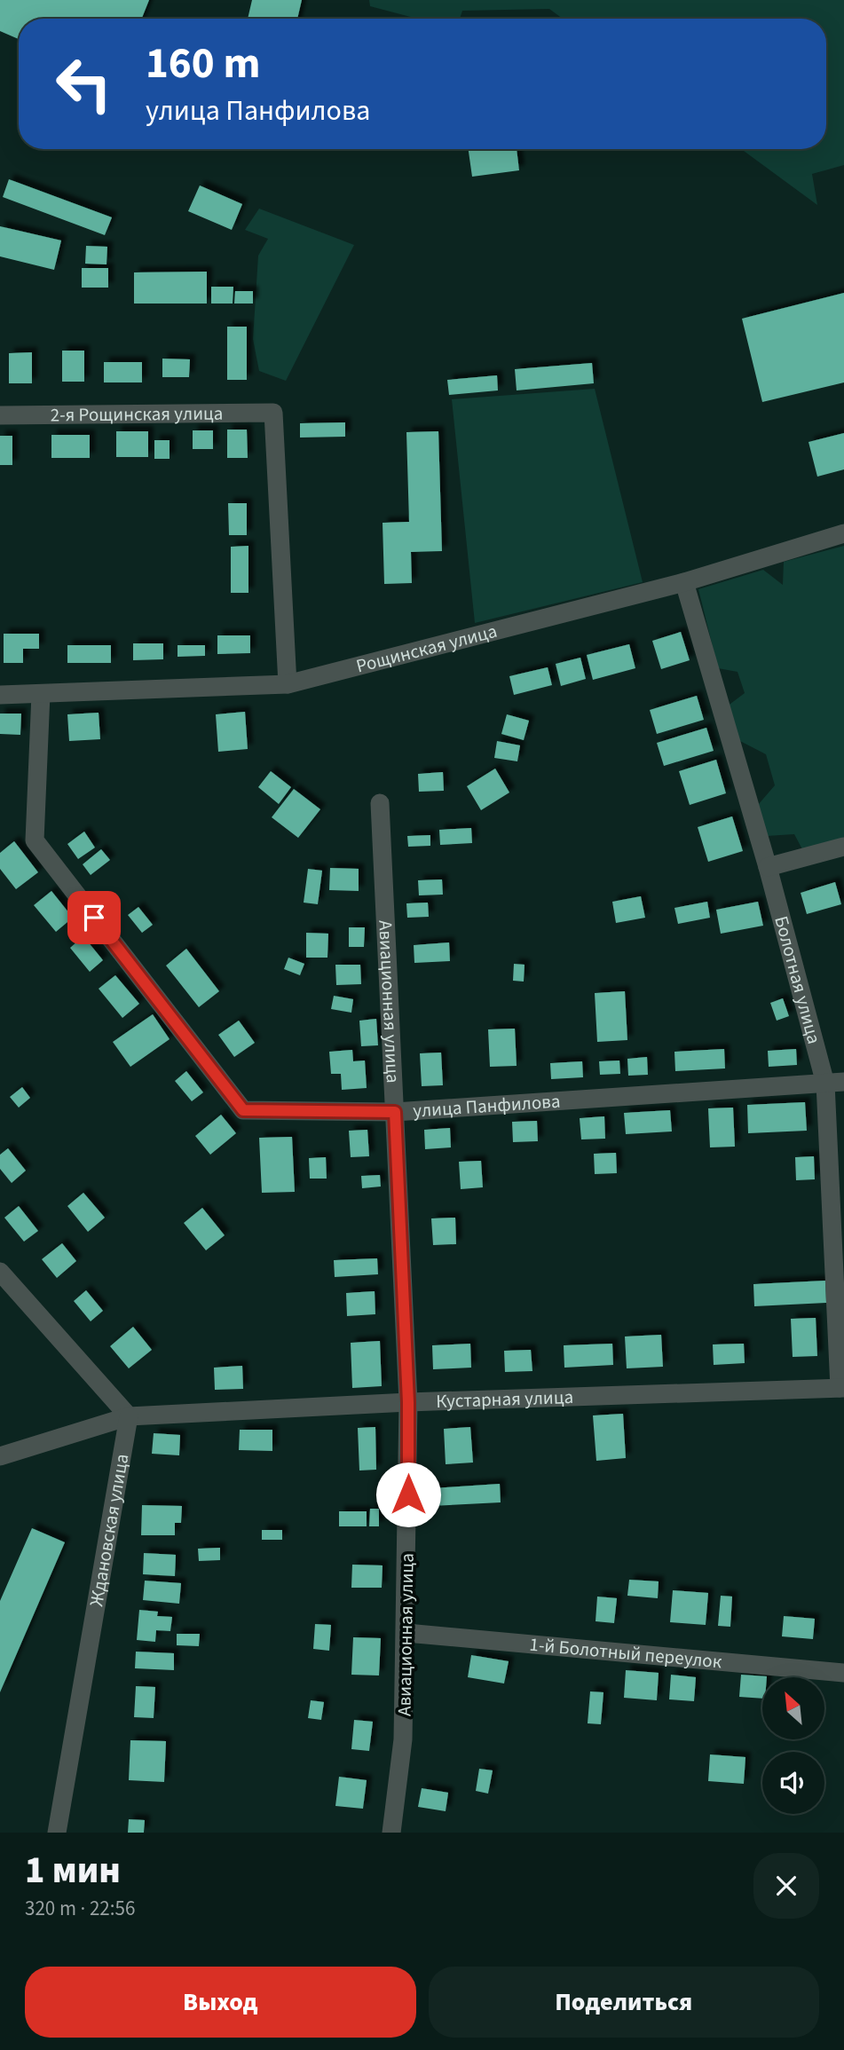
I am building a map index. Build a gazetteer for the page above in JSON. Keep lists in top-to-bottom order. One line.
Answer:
{"streets":{"street":["2-я Рощинская улица","Рощинская улица","Болотная улица","Авиационная улица","улица Панфилова","Кустарная улица","Ждановская улица","1-й Болотный переулок"]},"crossings":[["2-я Рощинская улица","Рощинская улица"],["Рощинская улица","Болотная улица"],["Рощинская улица","улица Панфилова"],["Болотная улица","улица Панфилова"],["Болотная улица","Кустарная улица"],["Авиационная улица","улица Панфилова"],["Авиационная улица","Кустарная улица"],["Авиационная улица","1-й Болотный переулок"],["Кустарная улица","Ждановская улица"]],"north":"top left","page":{"turn":["160 m","улица Панфилова"],"heading":["1 мин","320 m · 22:56"],"buttons":["Выход","Поделиться"]}}
